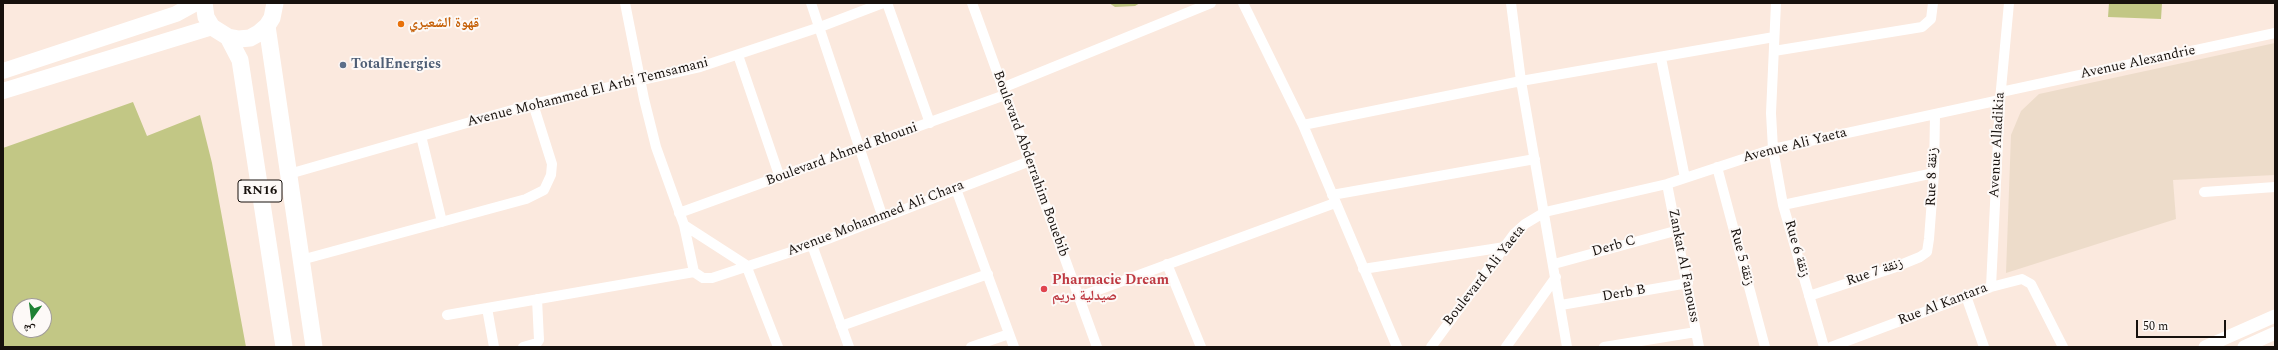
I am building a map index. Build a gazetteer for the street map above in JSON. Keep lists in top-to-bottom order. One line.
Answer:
{"streets":{"highway":["RN16"],"street":["Avenue Alexandrie","Avenue Mohammed El Arbi Temsamani","Avenue Alladikia","Avenue Ali Yaeta","Boulevard Ahmed Rhouni","Boulevard Abderrahim Bouebib","Rue 8 زنقة","Avenue Mohammed Ali Chara","Derb C","Rue 6 زنقة","Rue 5 زنقة","Zankat Al Fanouss","Rue 7 زنقة","Boulevard Ali Yaeta","Derb B","Rue Al Kantara"]},"crossings":[["Avenue Alexandrie","Avenue Alladikia"],["Avenue Alexandrie","Avenue Ali Yaeta"],["Avenue Mohammed El Arbi Temsamani","RN16"],["Avenue Alladikia","Avenue Ali Yaeta"],["Avenue Alladikia","Rue Al Kantara"],["Avenue Ali Yaeta","Rue 8 زنقة"],["Avenue Ali Yaeta","Rue 6 زنقة"],["Avenue Ali Yaeta","Rue 5 زنقة"],["Avenue Ali Yaeta","Zankat Al Fanouss"],["Avenue Ali Yaeta","Boulevard Ali Yaeta"],["Boulevard Ahmed Rhouni","Boulevard Abderrahim Bouebib"],["Boulevard Abderrahim Bouebib","Avenue Mohammed Ali Chara"],["Rue 8 زنقة","Rue 7 زنقة"],["Derb C","Zankat Al Fanouss"],["Rue 6 زنقة","Rue 7 زنقة"],["Zankat Al Fanouss","Derb B"]],"places":["قهوة الشعيري","TotalEnergies","Pharmacie Dream صيدلية دريم"],"scale_bar":"50 m","north":"bottom"}
